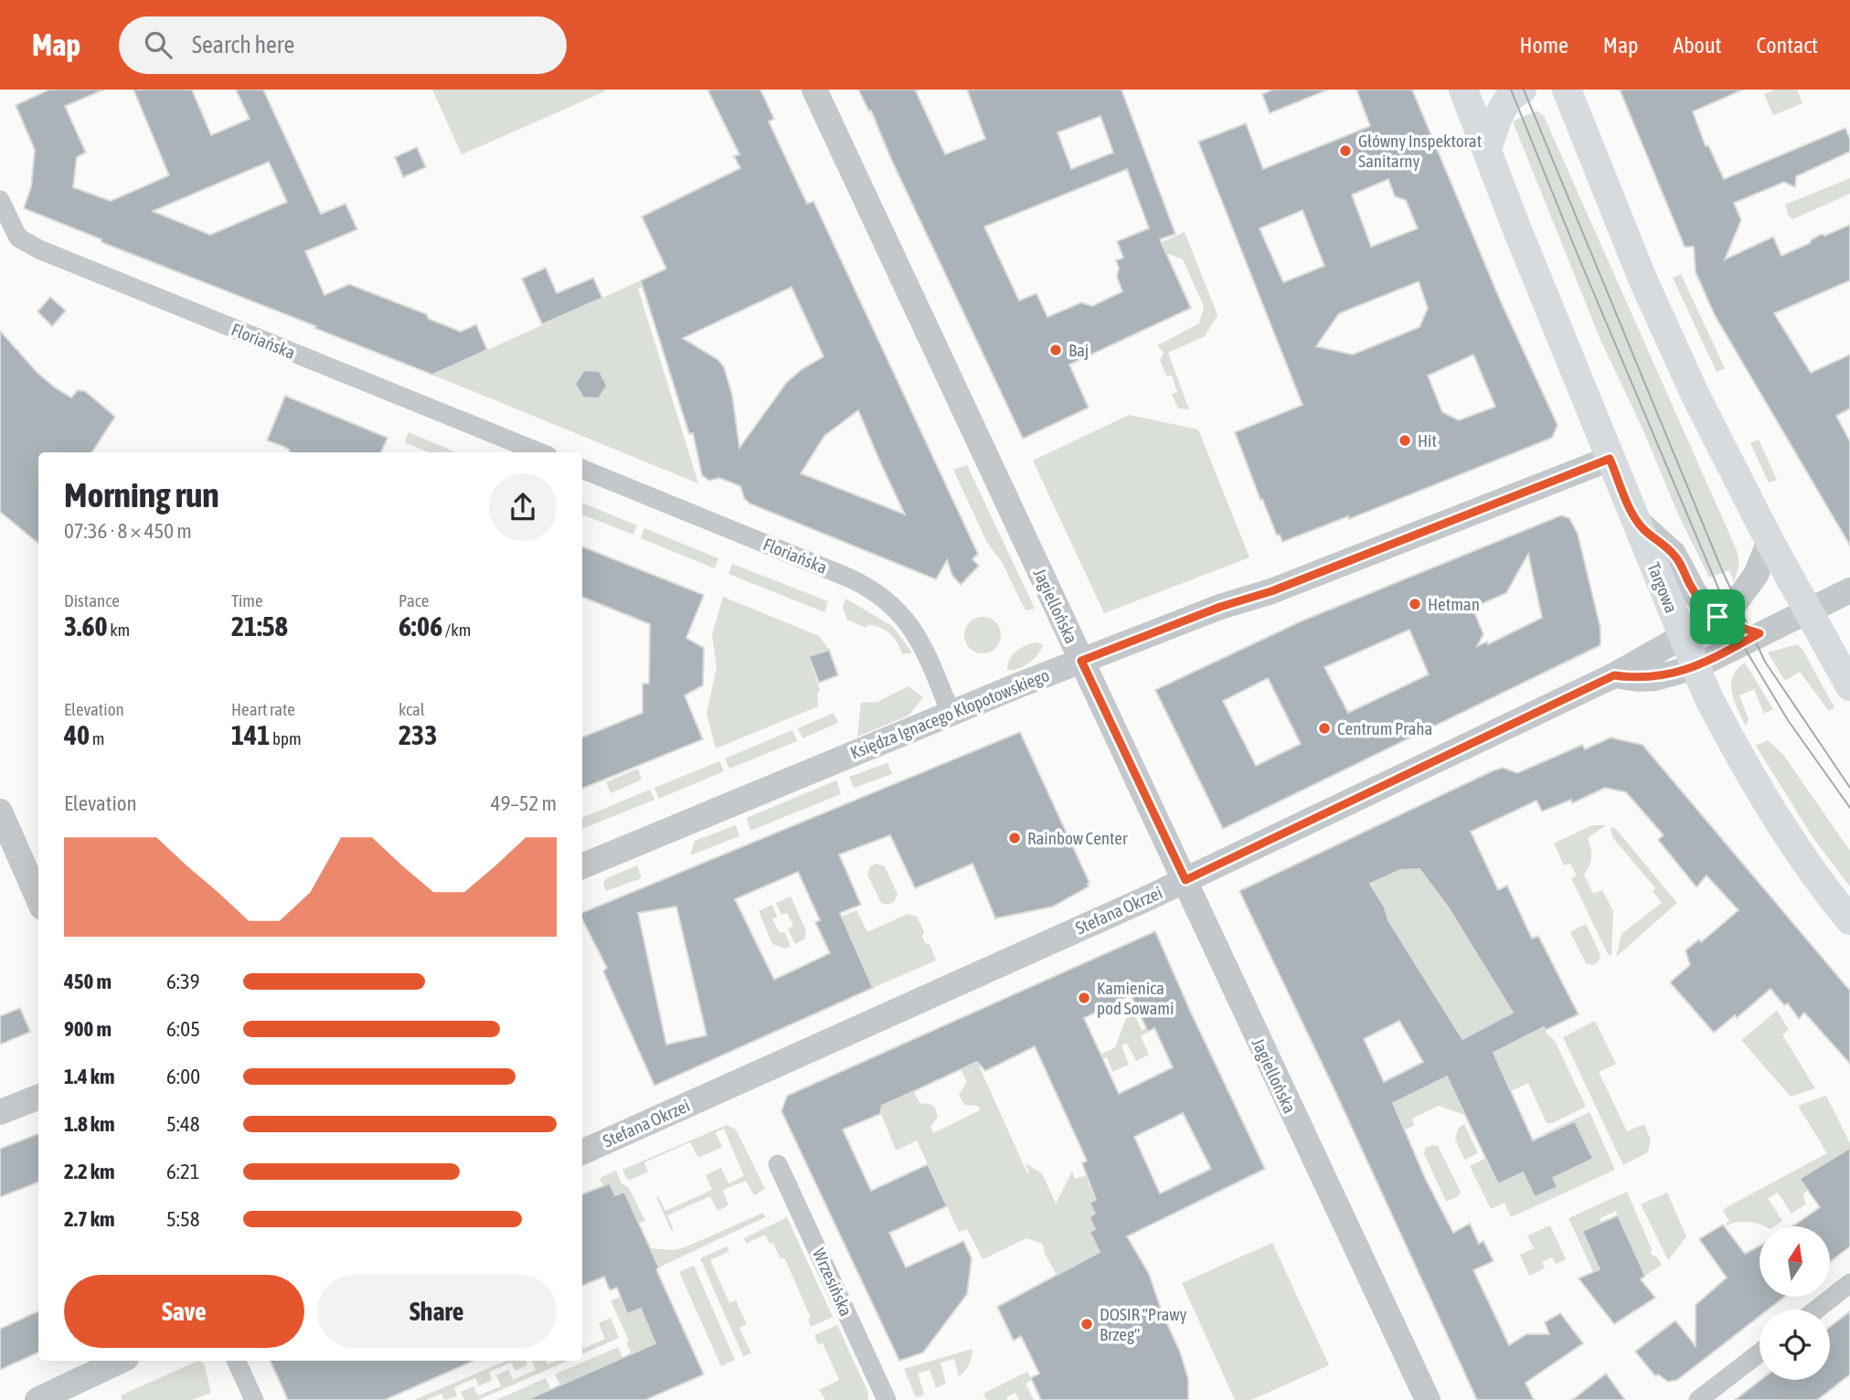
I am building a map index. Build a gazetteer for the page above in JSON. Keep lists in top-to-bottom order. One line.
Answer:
{"streets":{"main road":["Targowa"],"street":["Floriańska","Jagiellońska","Księdza Ignacego Kłopotowskiego","Stefana Okrzei","Wrzesińska"]},"crossings":[["Floriańska","Księdza Ignacego Kłopotowskiego"],["Targowa","Księdza Ignacego Kłopotowskiego"],["Targowa","Stefana Okrzei"],["Jagiellońska","Księdza Ignacego Kłopotowskiego"],["Jagiellońska","Stefana Okrzei"]],"places":["Główny Inspektorat Sanitarny","Baj","Hit","Hetman","Centrum Praha","Rainbow Center","Kamienica pod Sowami","DOSIR \"Prawy Brzeg\""],"north":"top","page":{"header":"Map","search":"Search here","nav":["Home","Map","About","Contact"],"heading":["Morning run","07:36 · 8 × 450 m"],"stats":[["Distance","3.60 km"],["Time","21:58"],["Pace","6:06 /km"],["Elevation","40 m"],["Heart rate","141 bpm"],["kcal","233"]],"chart":["Elevation","49–52 m"],"list":[{"name":"450 m","note":"6:39"},{"name":"900 m","note":"6:05"},{"name":"1.4 km","note":"6:00"},{"name":"1.8 km","note":"5:48"},{"name":"2.2 km","note":"6:21"},{"name":"2.7 km","note":"5:58"}],"buttons":["Save","Share"]}}
